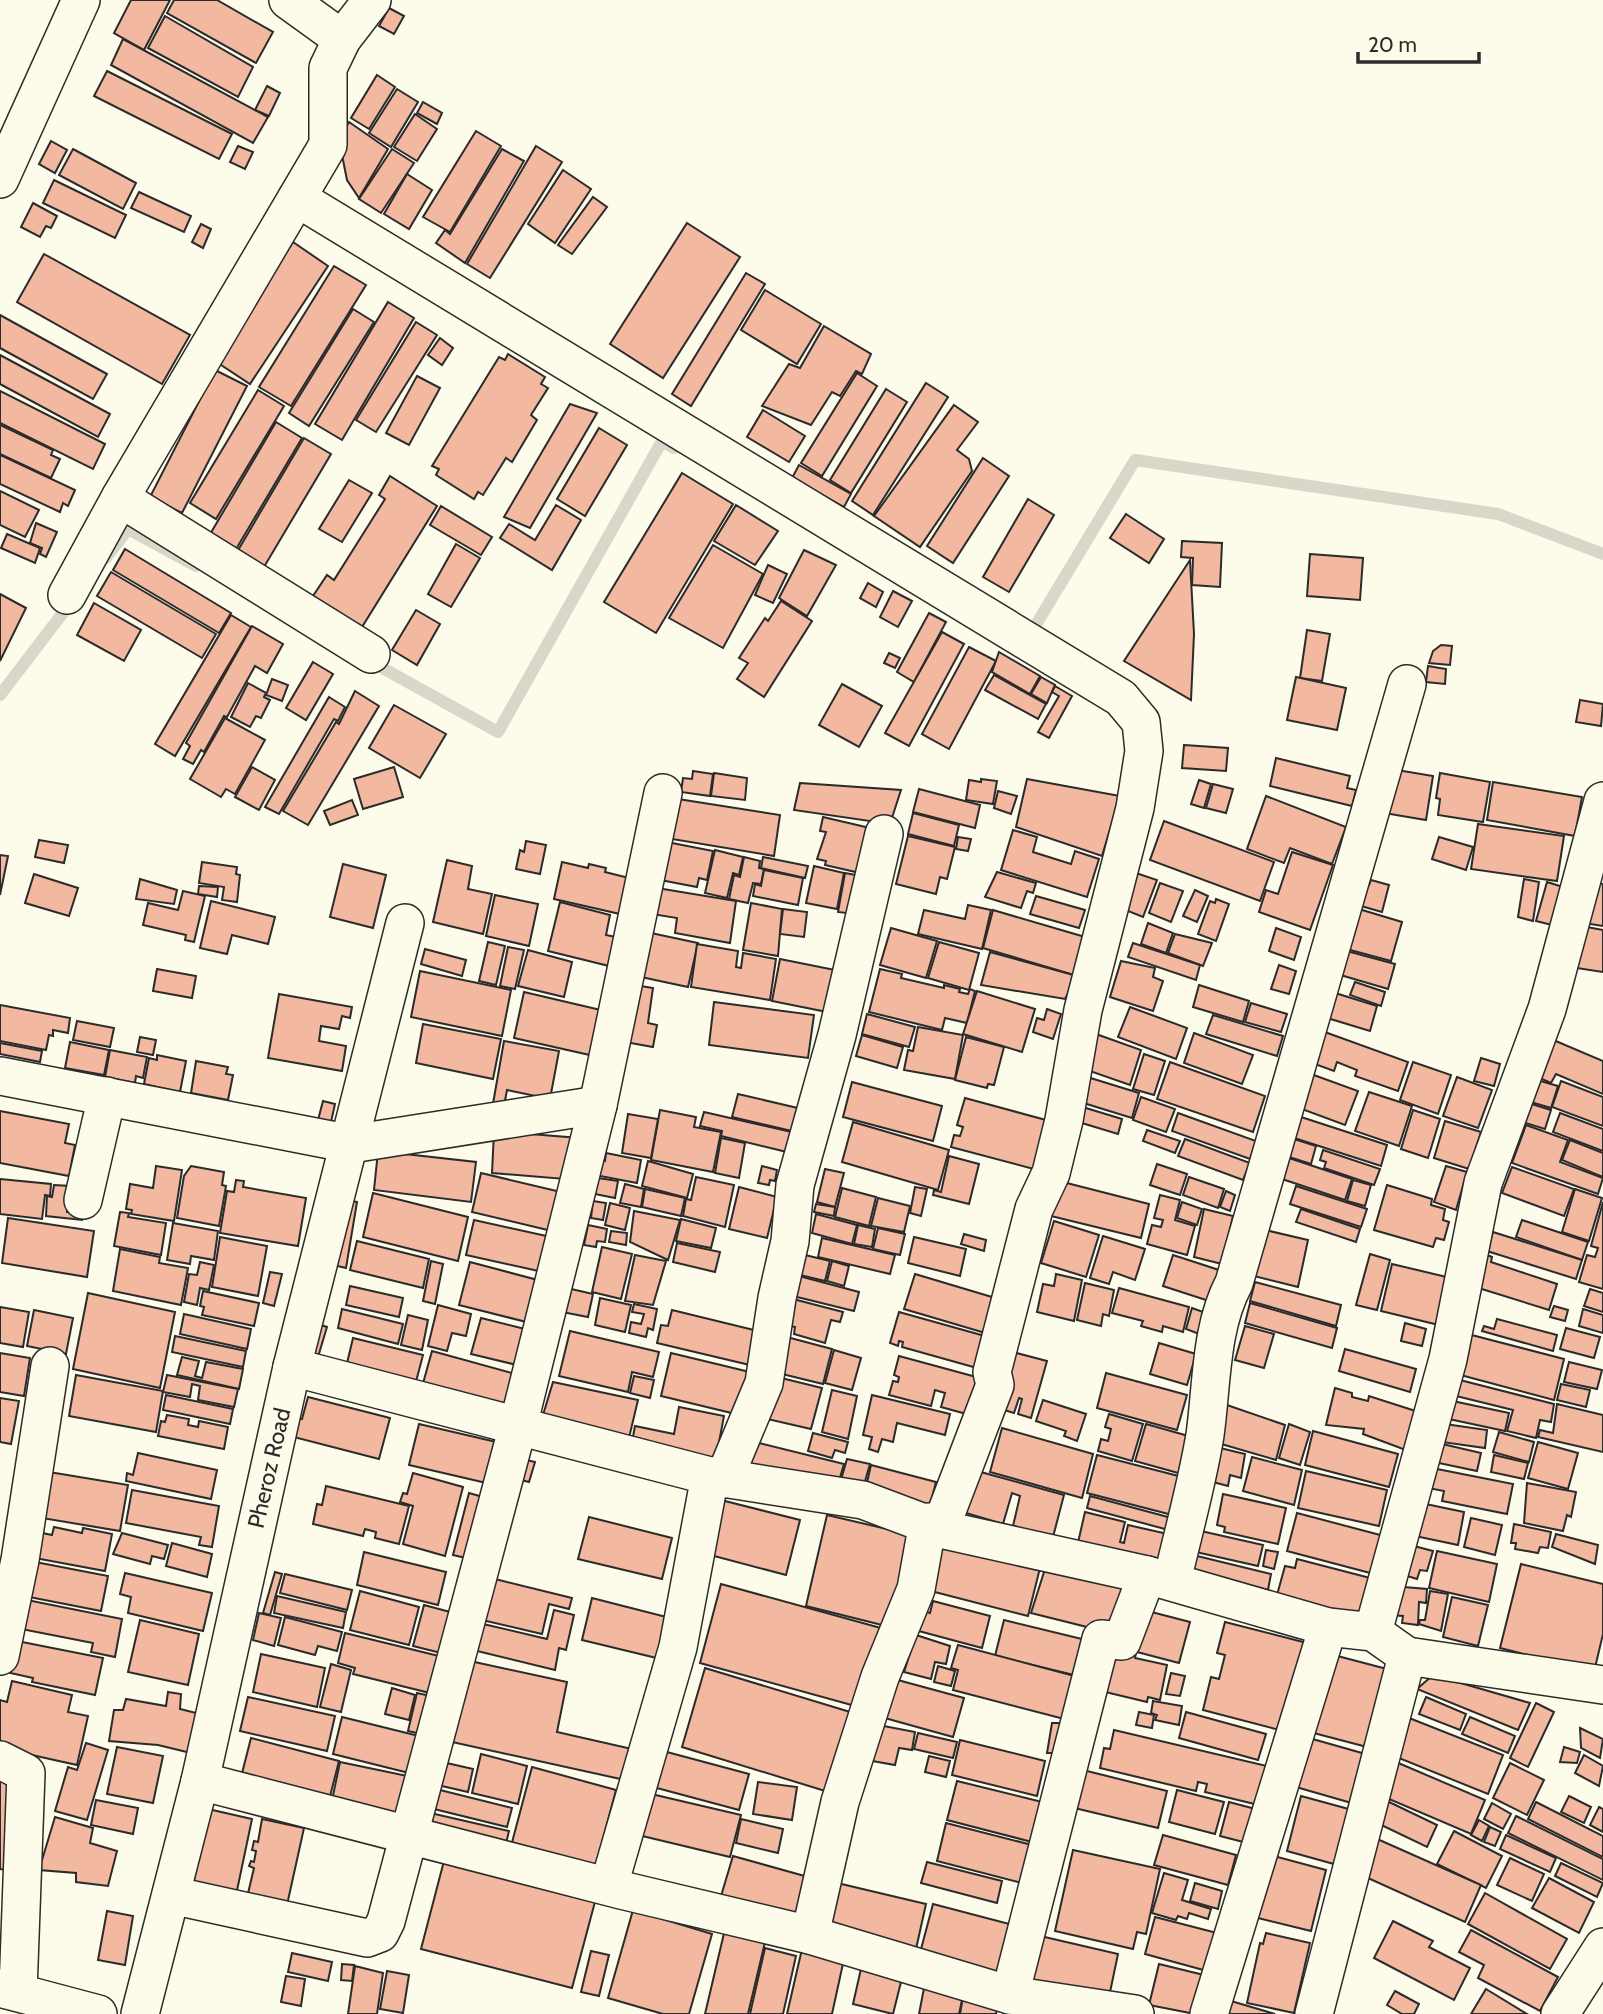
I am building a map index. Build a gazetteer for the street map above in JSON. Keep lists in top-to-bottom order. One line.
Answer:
{"streets":{"street":["Pheroz Road"]},"scale_bar":"20 m"}
